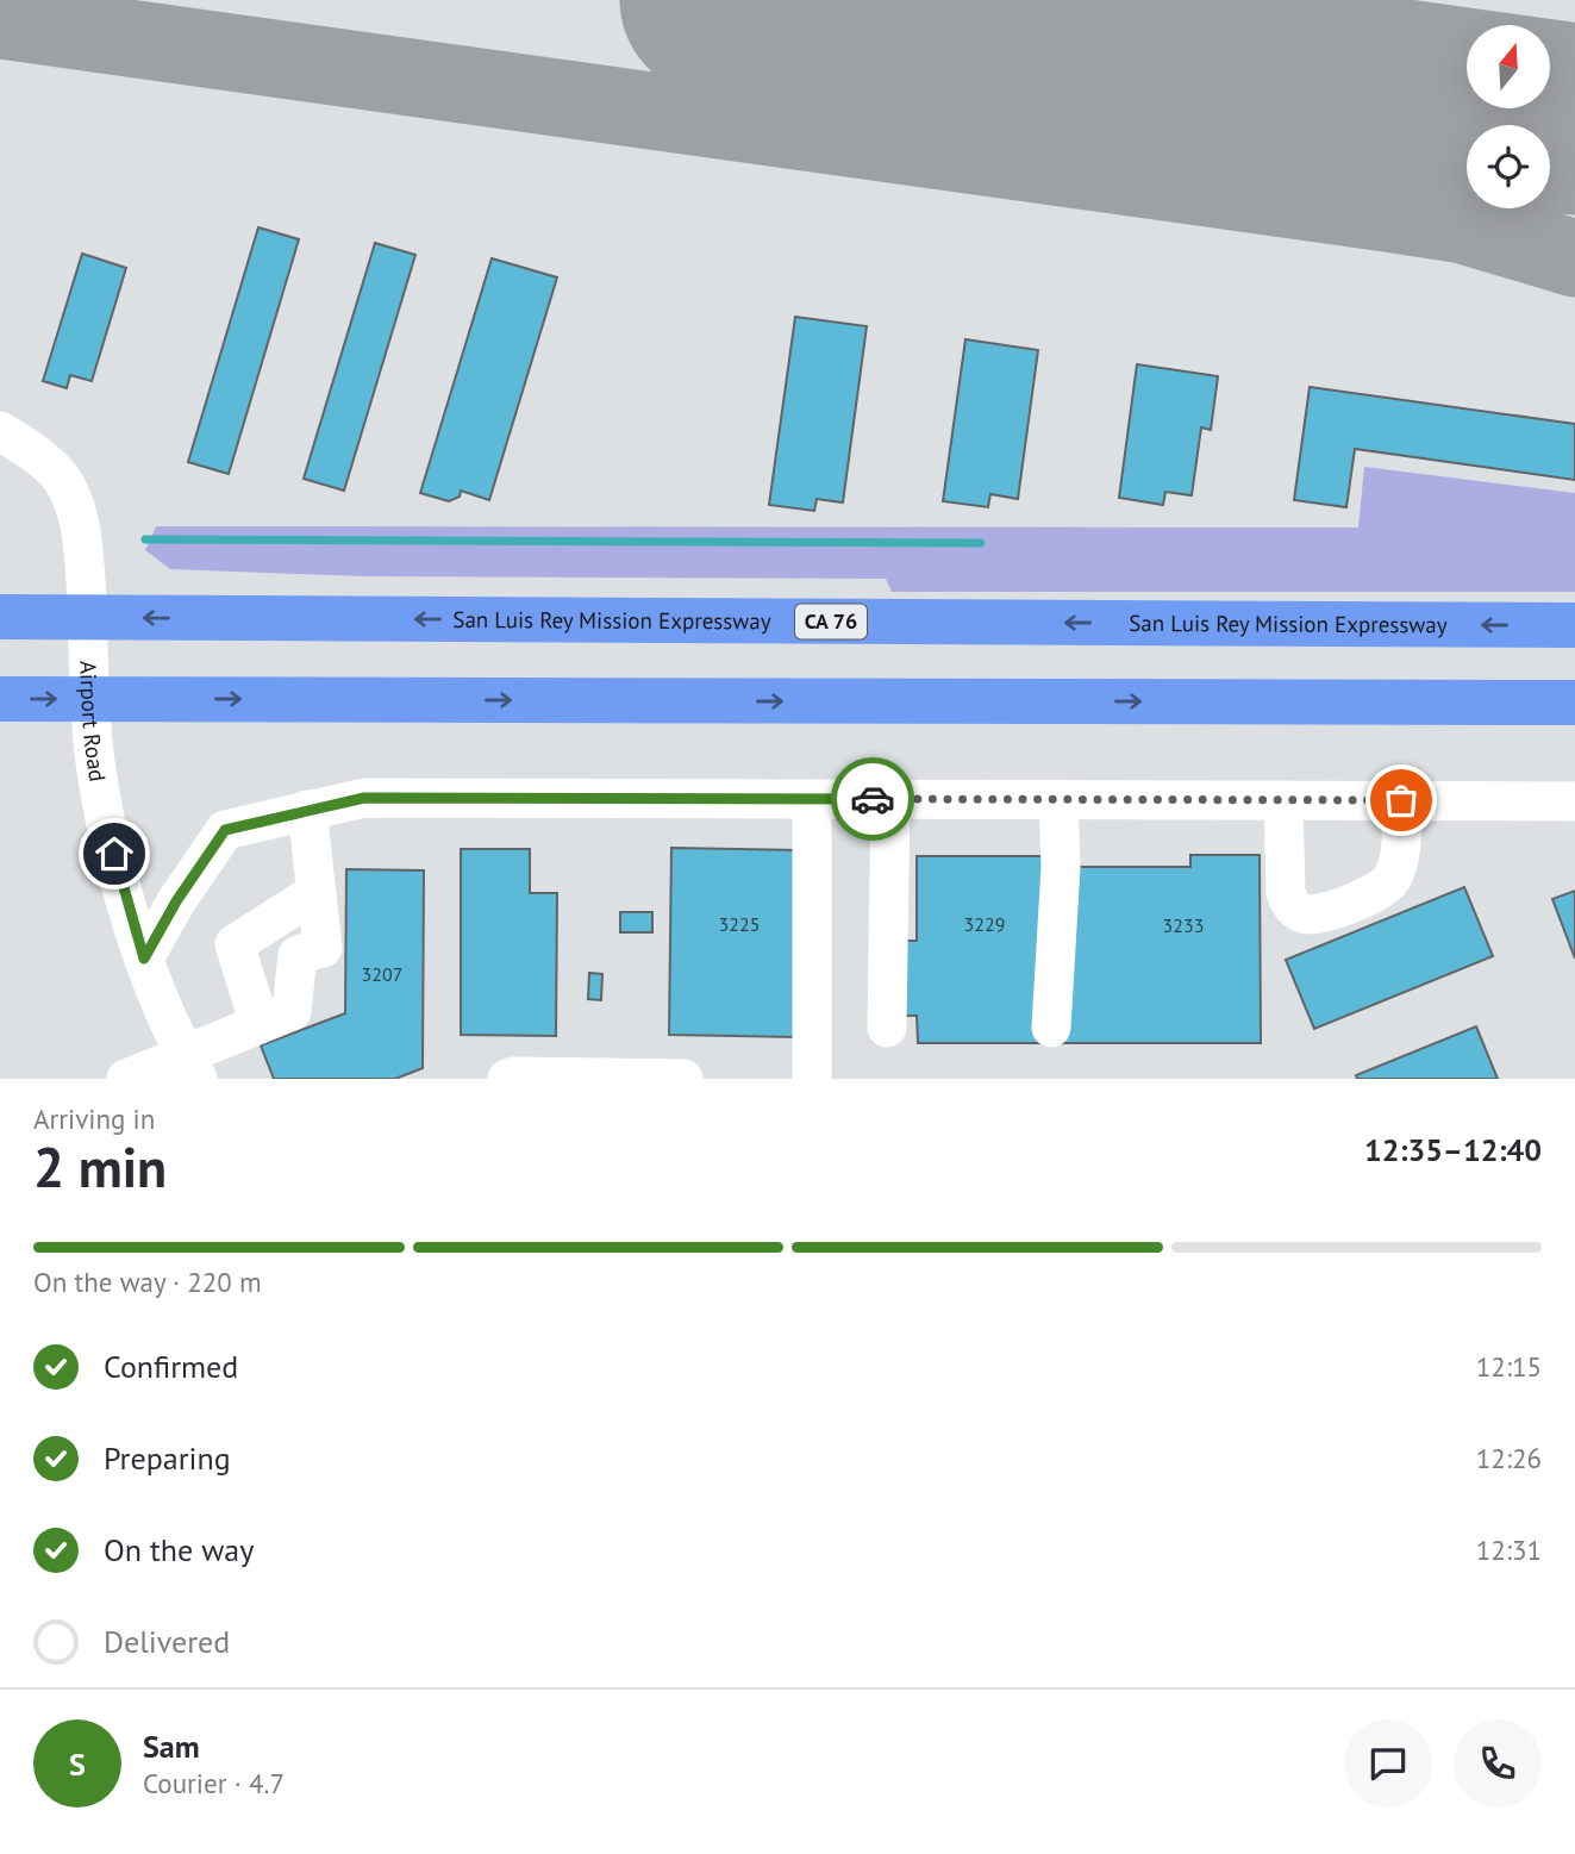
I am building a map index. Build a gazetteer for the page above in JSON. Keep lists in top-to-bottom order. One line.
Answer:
{"streets":{"highway":["San Luis Rey Mission Expressway","CA 76"],"street":["Airport Road"]},"crossings":[["San Luis Rey Mission Expressway","Airport Road"]],"house_numbers":["3225","3229","3233","3207"],"north":"top","page":{"heading":["2 min","Arriving in","12:35–12:40"],"panel":["Sam","Courier · 4.7"],"bar":"On the way · 220 m","list":[["Confirmed","12:15"],["Preparing","12:26"],["On the way","12:31"],"Delivered"],"round":"S"}}
